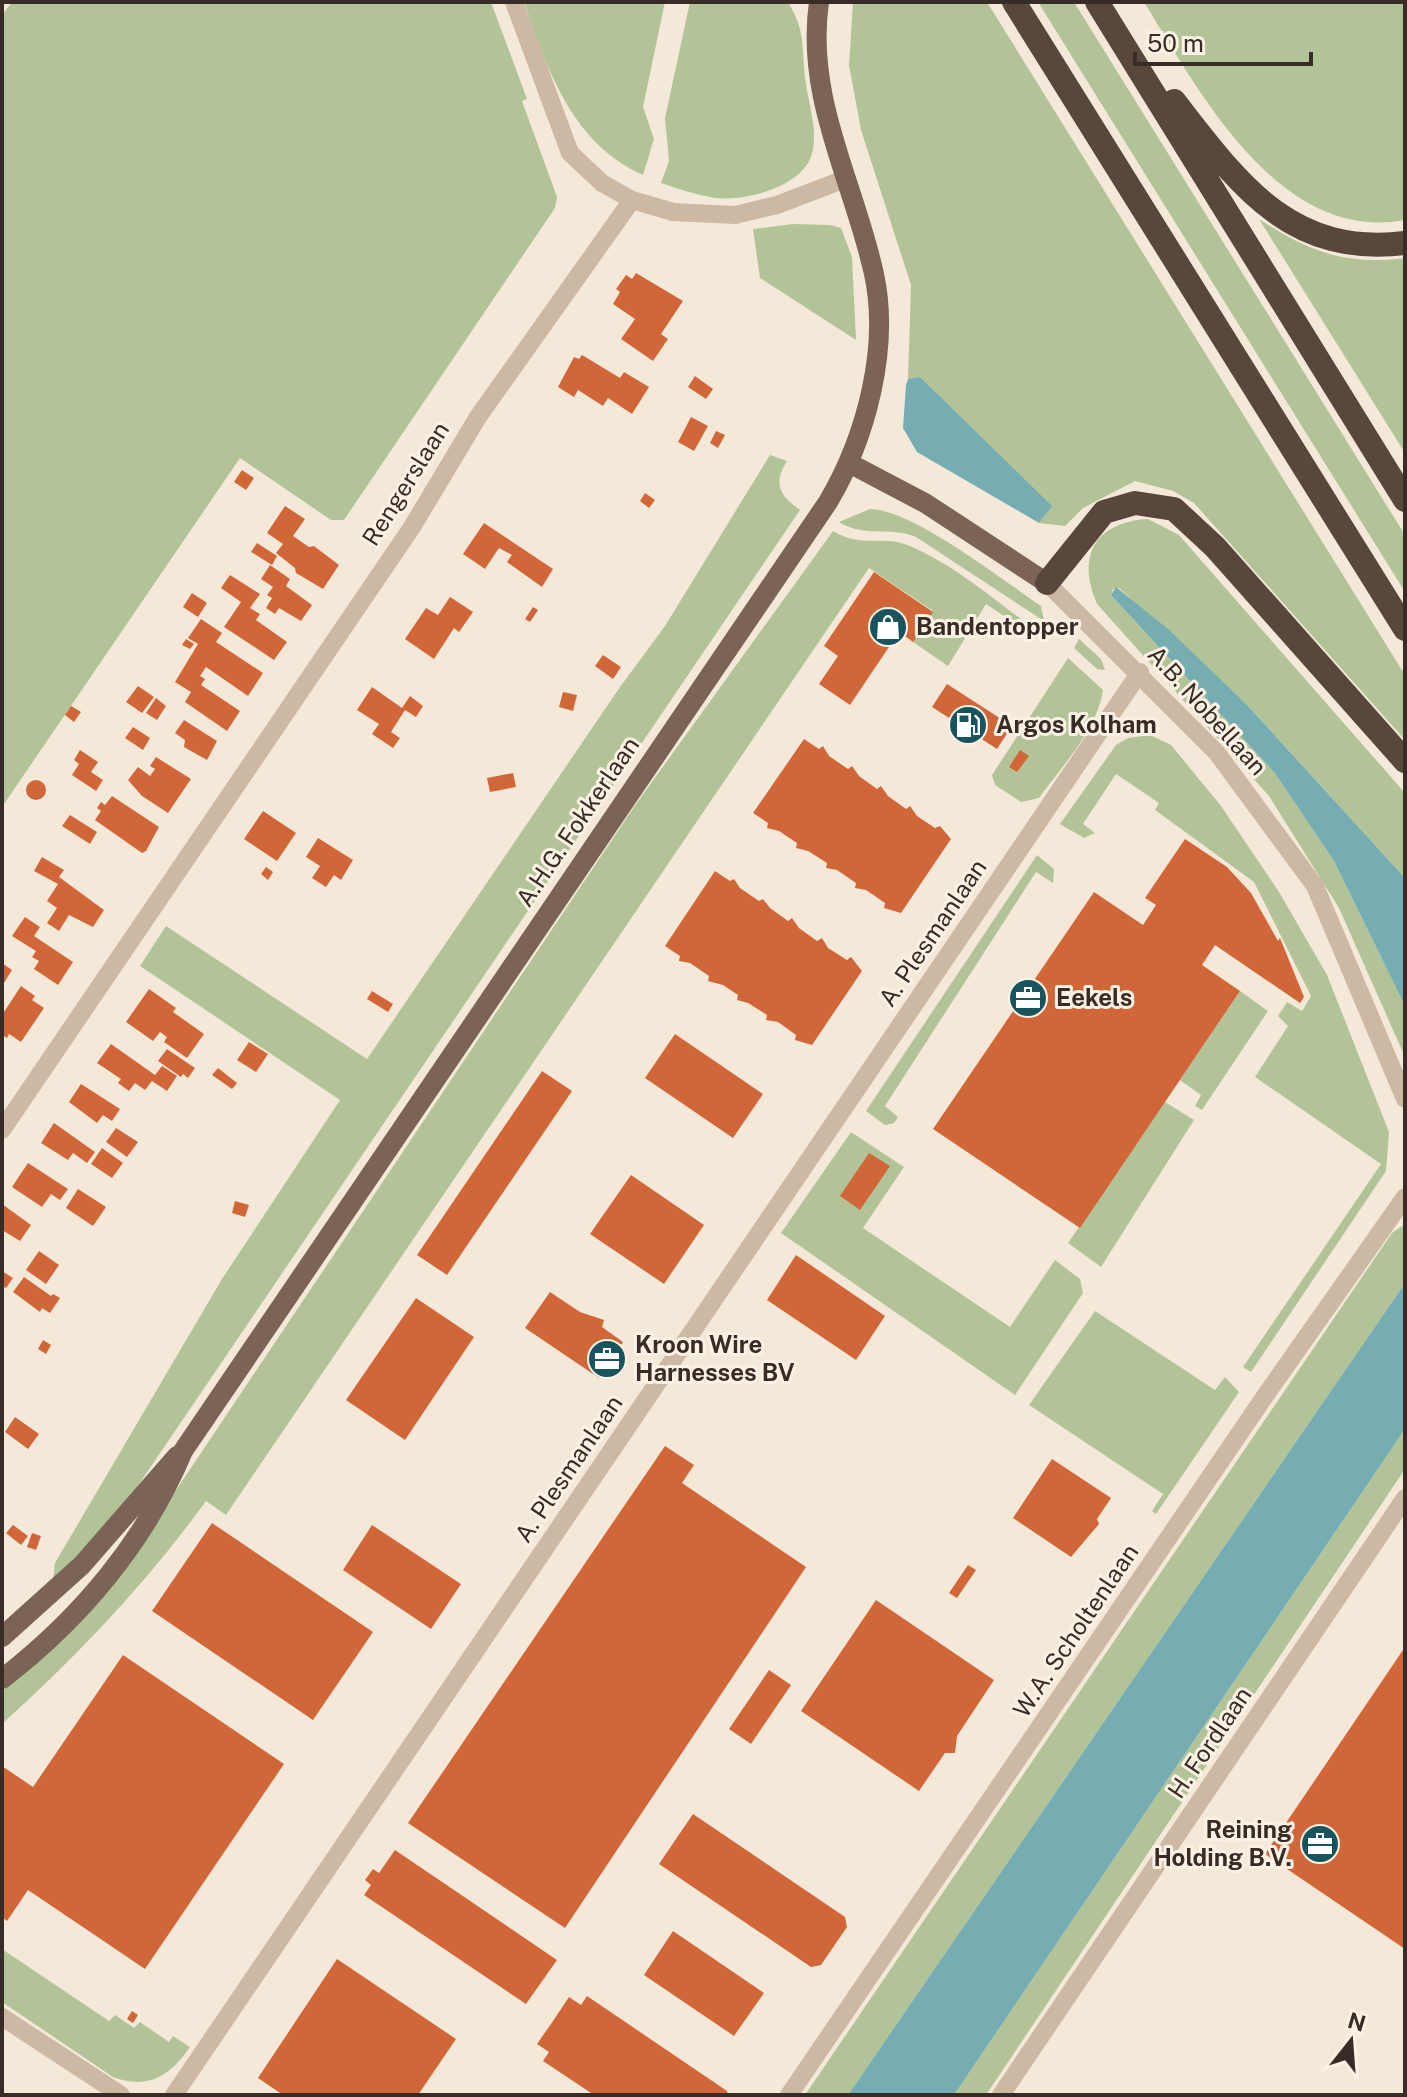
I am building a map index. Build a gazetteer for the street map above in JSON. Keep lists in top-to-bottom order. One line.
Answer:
{"streets":{"main road":["A.B. Nobellaan","A.H.G. Fokkerlaan"],"street":["Rengerslaan","A. Plesmanlaan","W.A. Scholtenlaan","H. Fordlaan"]},"crossings":[["A.B. Nobellaan","A.H.G. Fokkerlaan"],["A.B. Nobellaan","A. Plesmanlaan"]],"places":{"shop":["Bandentopper"],"fuel station":["Argos Kolham"],"office":["Eekels","Kroon Wire Harnesses BV","Reining Holding B.V."]},"scale_bar":"50 m","north":"top"}
